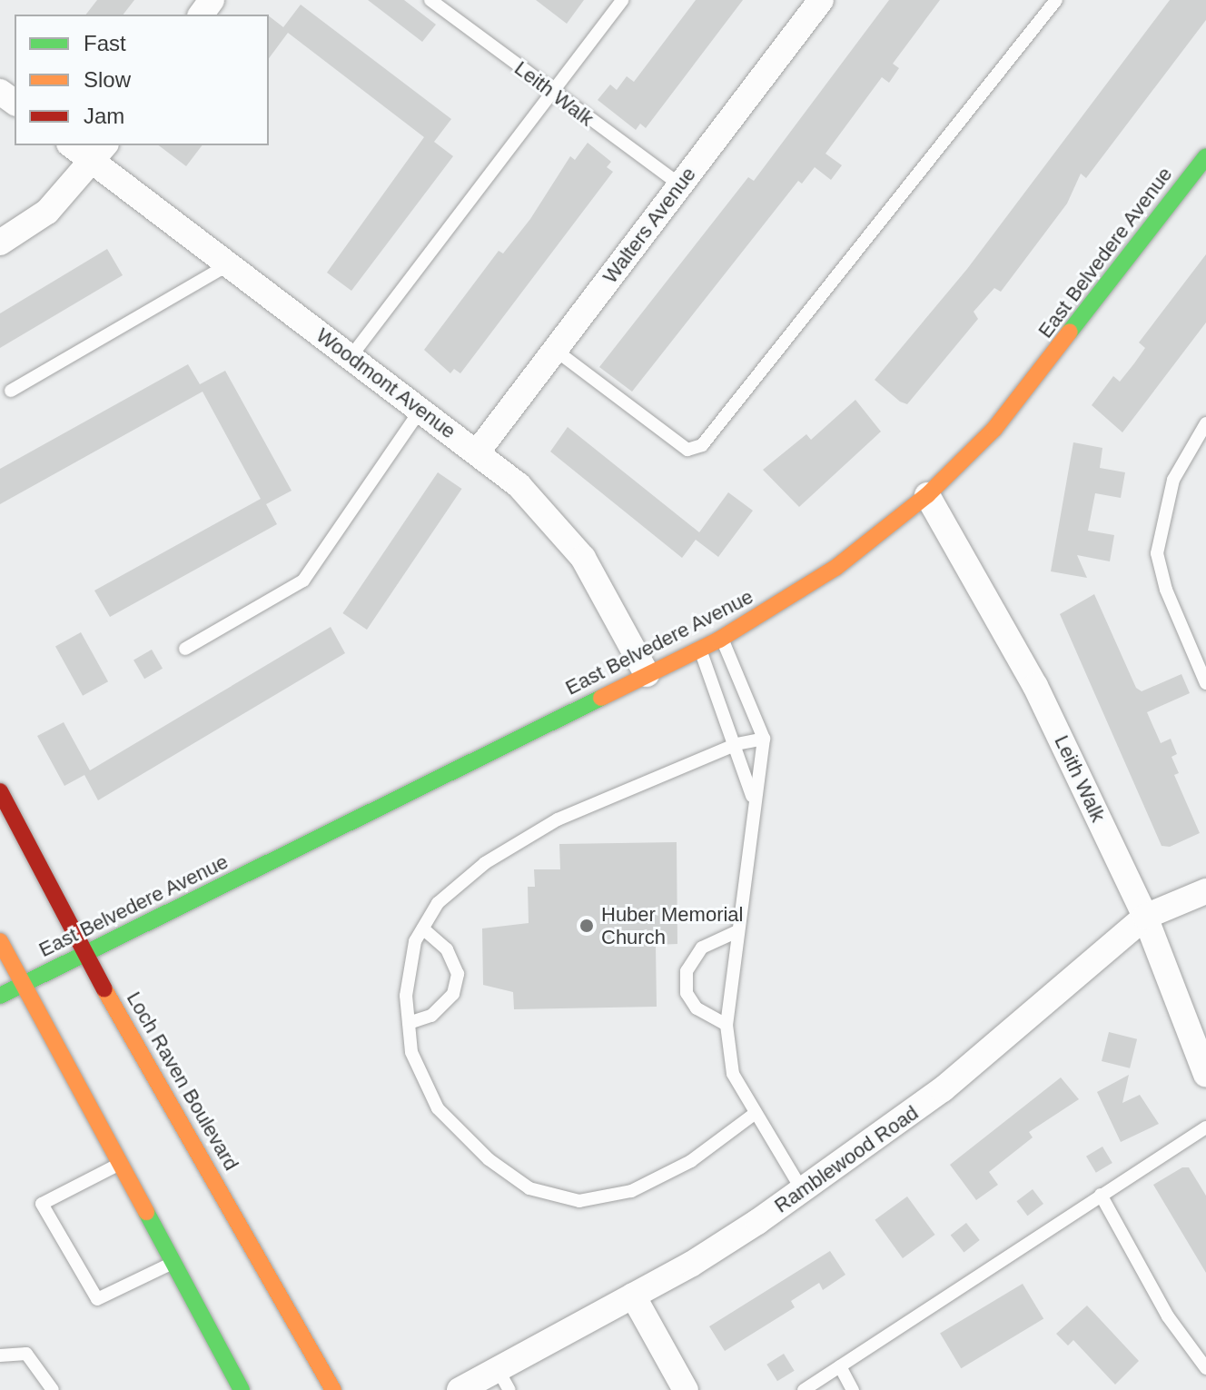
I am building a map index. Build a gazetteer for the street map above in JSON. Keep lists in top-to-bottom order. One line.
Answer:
{"streets":{"main road":["East Belvedere Avenue","Loch Raven Boulevard"],"street":["Leith Walk","Walters Avenue","Woodmont Avenue","Ramblewood Road"]},"crossings":[["Leith Walk","Walters Avenue"],["Leith Walk","East Belvedere Avenue"],["Leith Walk","Ramblewood Road"],["Walters Avenue","Woodmont Avenue"],["East Belvedere Avenue","Woodmont Avenue"],["East Belvedere Avenue","Loch Raven Boulevard"]],"places":["Huber Memorial Church"],"legend":["Fast","Slow","Jam"]}
